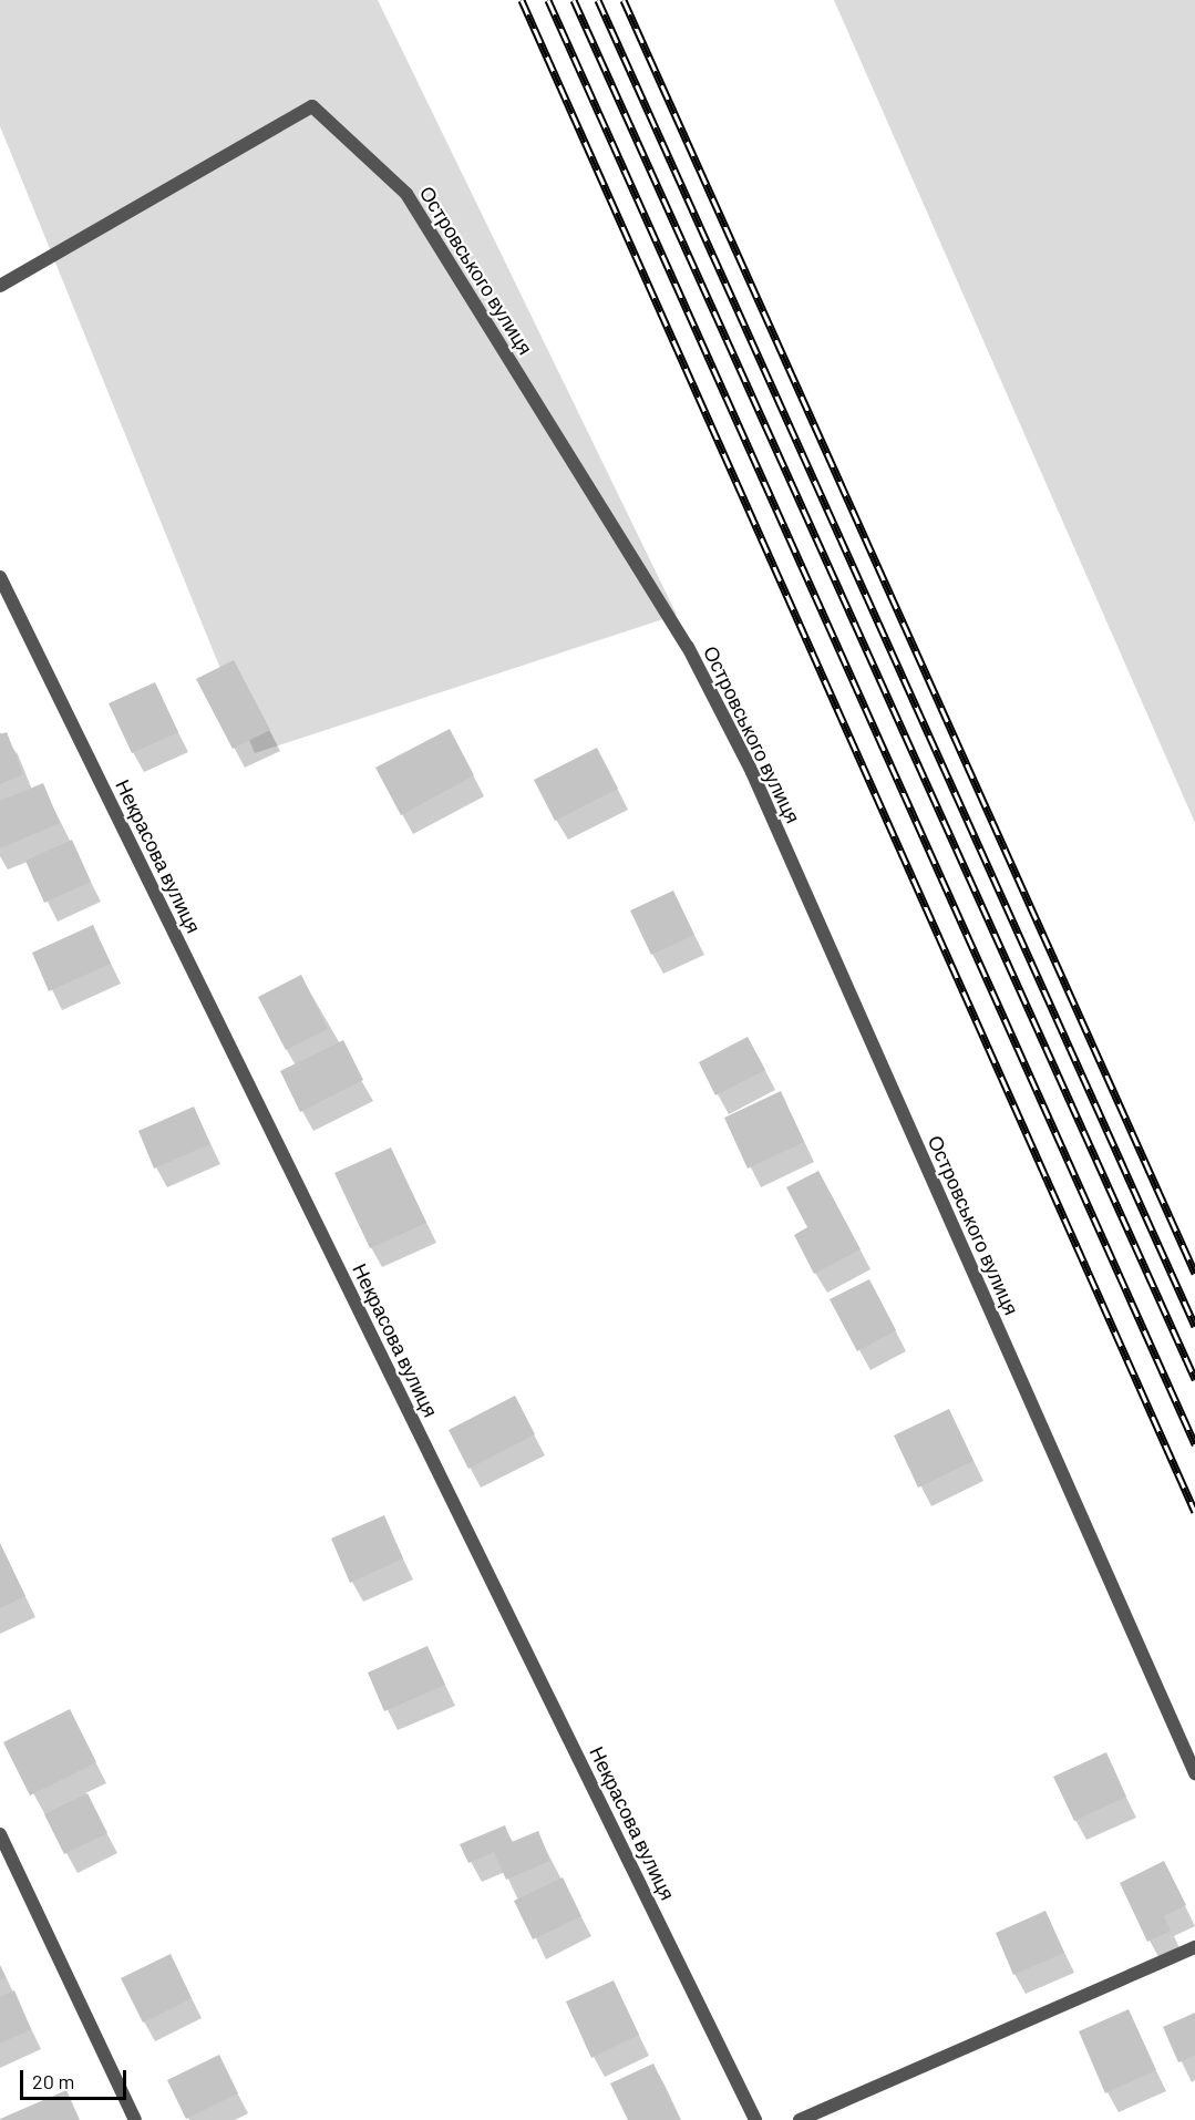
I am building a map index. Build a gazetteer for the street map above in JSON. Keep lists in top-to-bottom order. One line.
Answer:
{"streets":{"street":["Островського вулиця","Некрасова вулиця"]},"scale_bar":"20 m"}
